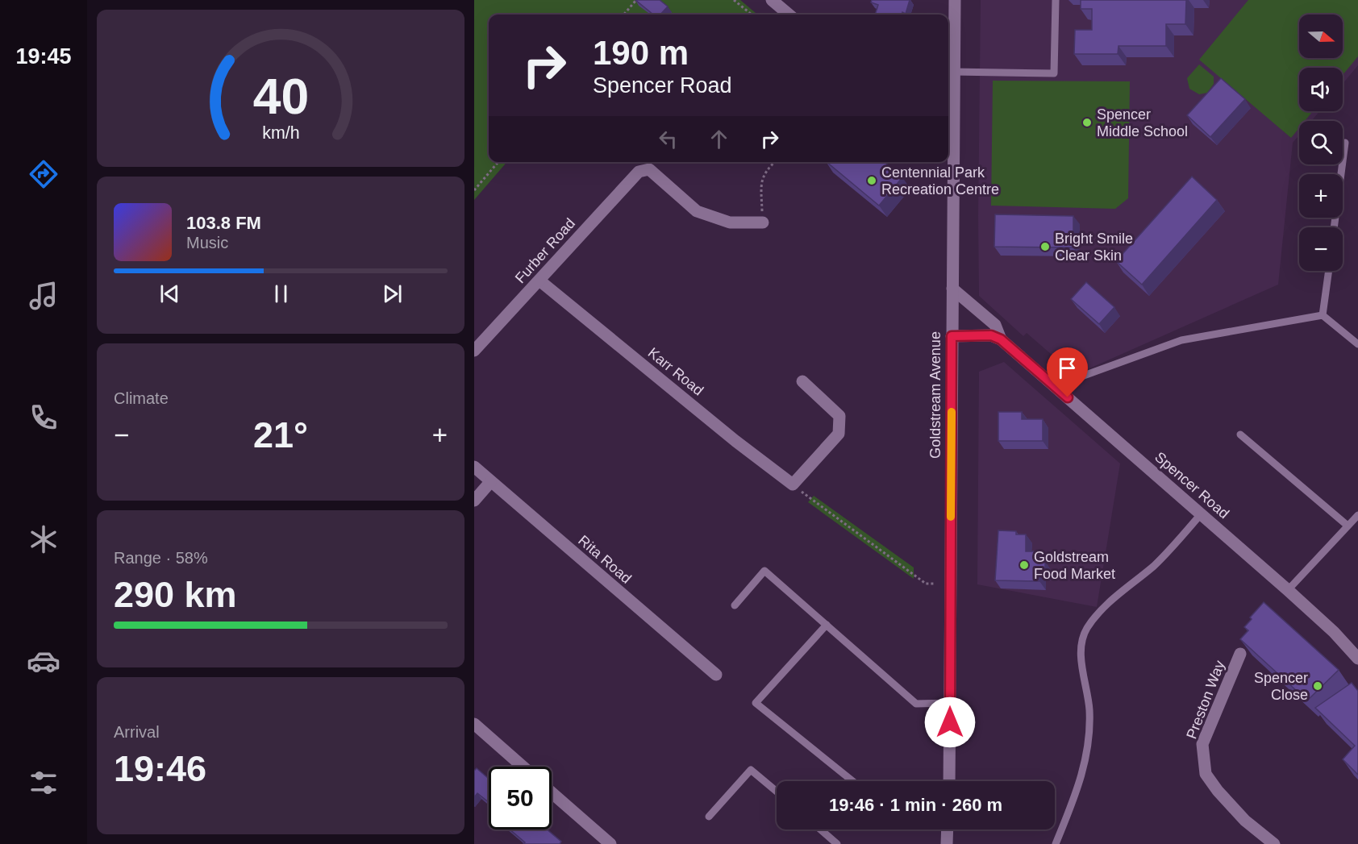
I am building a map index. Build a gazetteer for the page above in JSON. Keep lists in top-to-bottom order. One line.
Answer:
{"streets":{"street":["Furber Road","Karr Road","Goldstream Avenue","Spencer Road","Rita Road","Preston Way"]},"crossings":[["Furber Road","Karr Road"],["Goldstream Avenue","Spencer Road"]],"places":["Spencer Middle School","Centennial Park Recreation Centre","Bright Smile Clear Skin","Goldstream Food Market","Spencer Close"],"north":"right","page":{"tabs":"19:45","map_buttons":["+","−"],"turn":["190 m","Spencer Road"],"song":["103.8 FM","Music"],"tile":["Climate",["Range · 58%","290 km"],["Arrival","19:46"]],"heat":["−","21°","+"],"limit":"50","trip":"19:46 · 1 min · 260 m","gauge":["40","km/h"]}}
